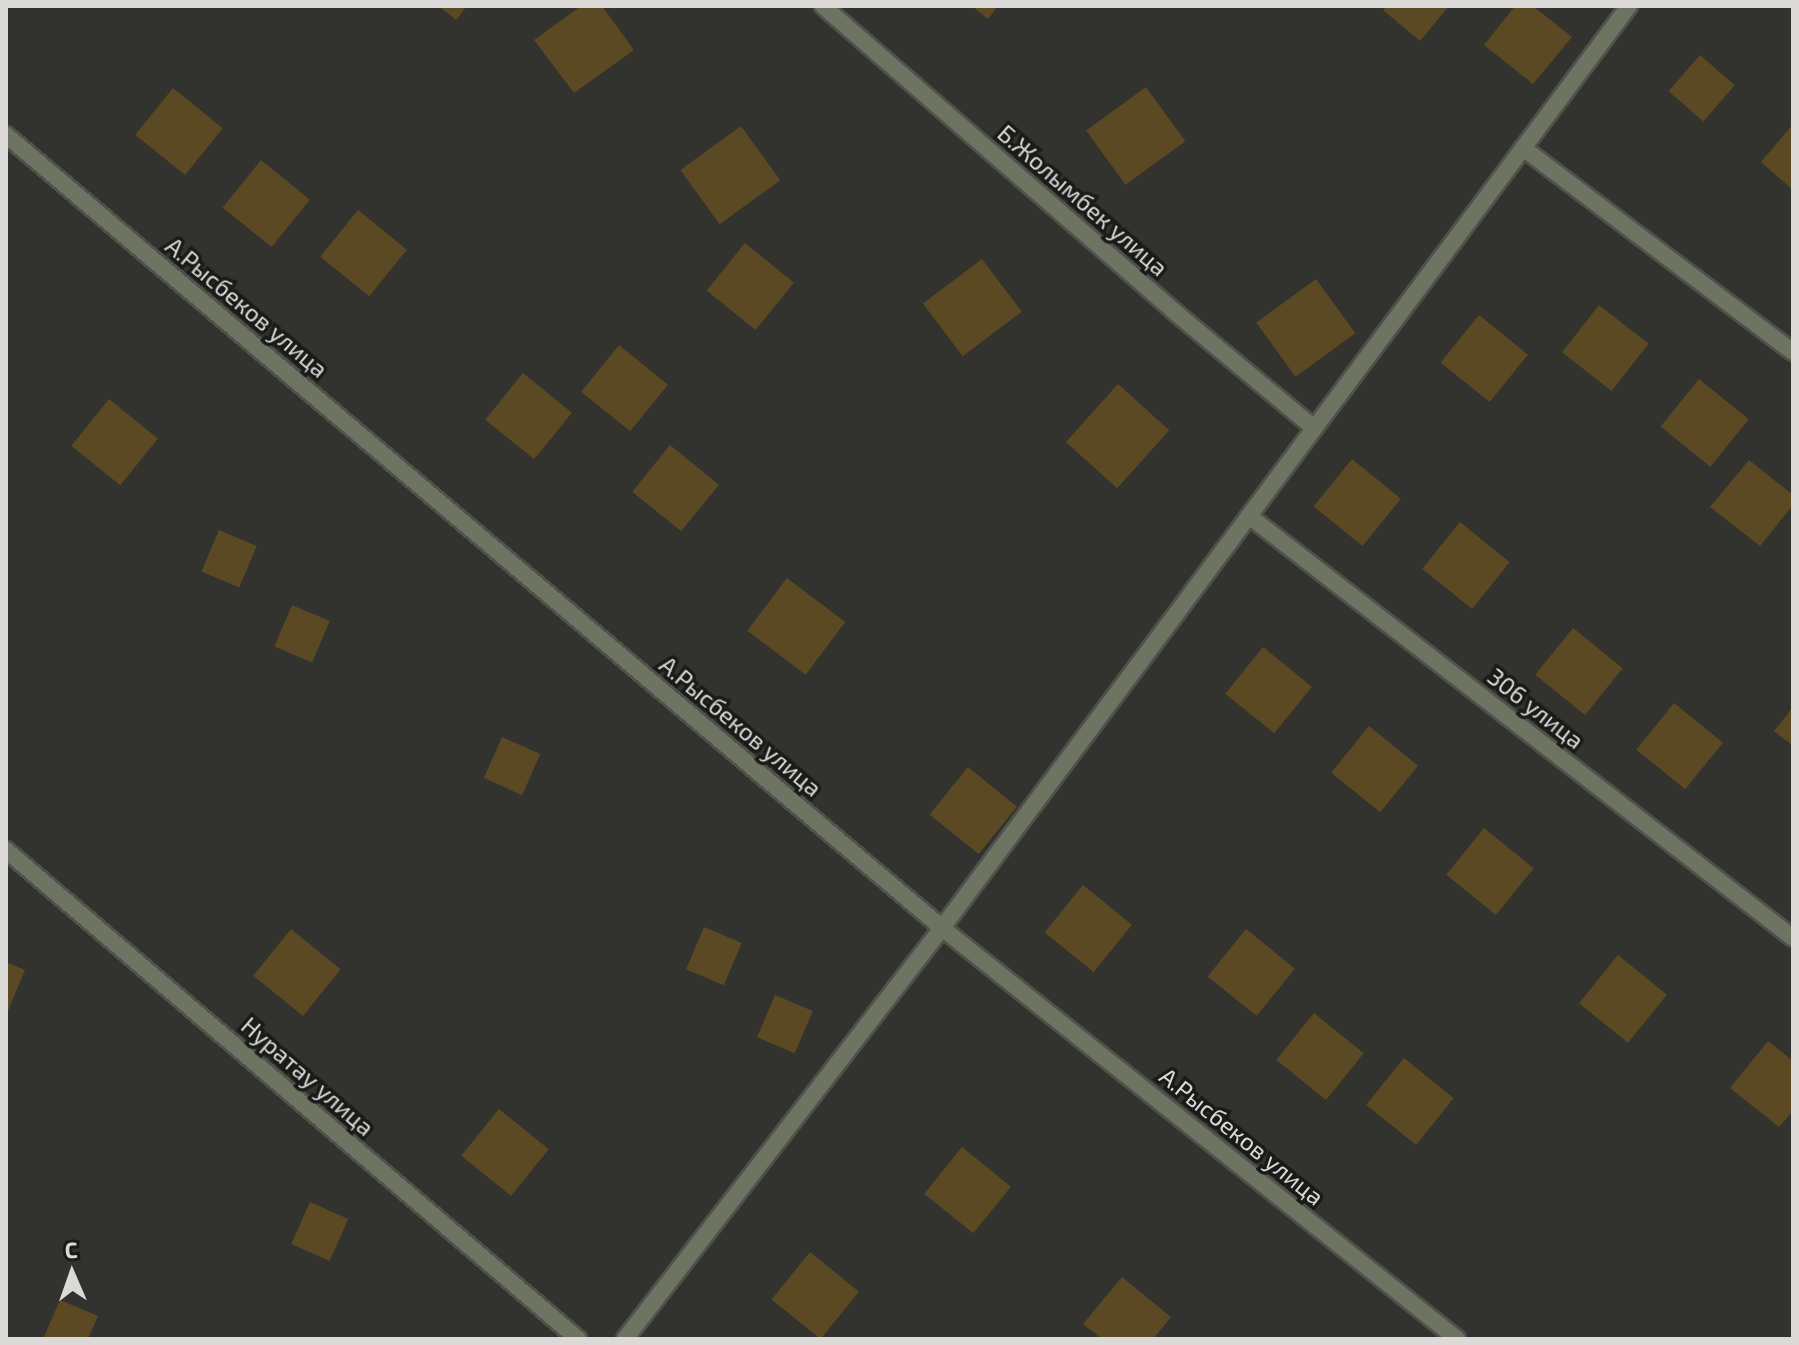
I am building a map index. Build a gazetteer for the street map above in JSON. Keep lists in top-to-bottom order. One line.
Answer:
{"streets":{"street":["Б.Жолымбек улица","А.Рысбеков улица","306 улица","Нуратау улица"]},"north":"top"}
